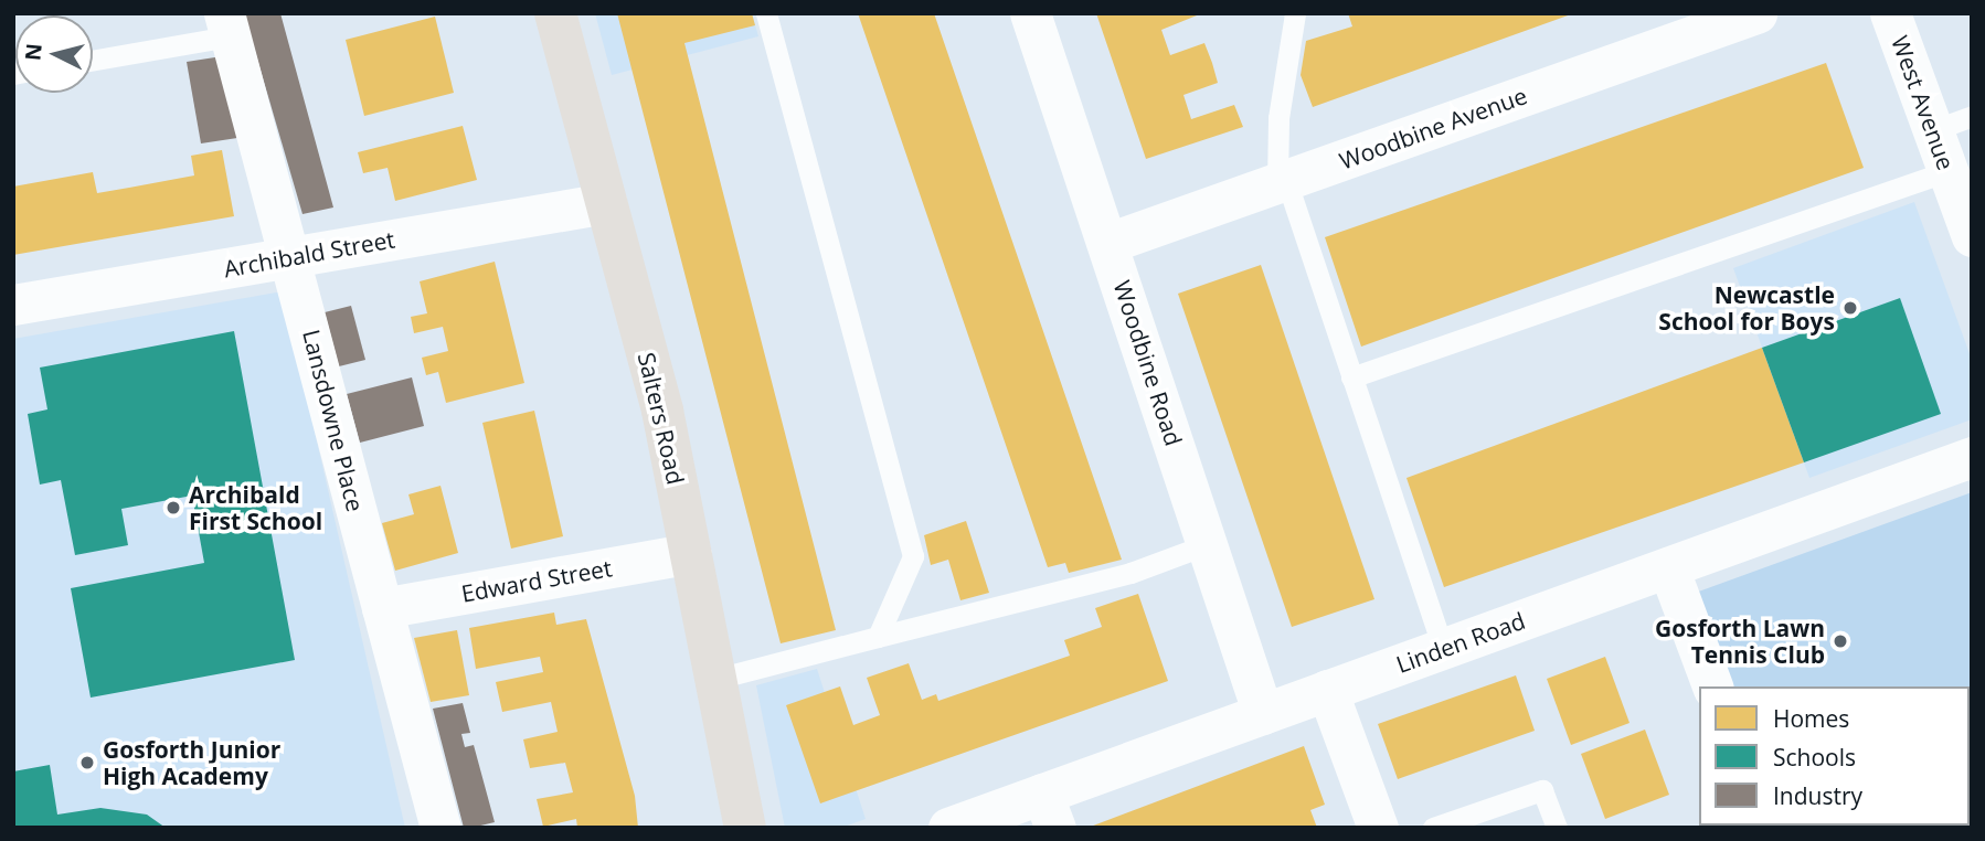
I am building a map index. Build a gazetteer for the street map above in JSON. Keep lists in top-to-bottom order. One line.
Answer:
{"streets":{"main road":["Salters Road"],"street":["West Avenue","Woodbine Avenue","Archibald Street","Woodbine Road","Lansdowne Place","Edward Street","Linden Road"]},"crossings":[["Woodbine Avenue","Woodbine Road"],["Archibald Street","Salters Road"],["Archibald Street","Lansdowne Place"],["Woodbine Road","Linden Road"],["Salters Road","Edward Street"],["Lansdowne Place","Edward Street"]],"places":["Newcastle School for Boys","Archibald First School","Gosforth Lawn Tennis Club","Gosforth Junior High Academy"],"legend":["Homes","Schools","Industry"],"north":"left"}
